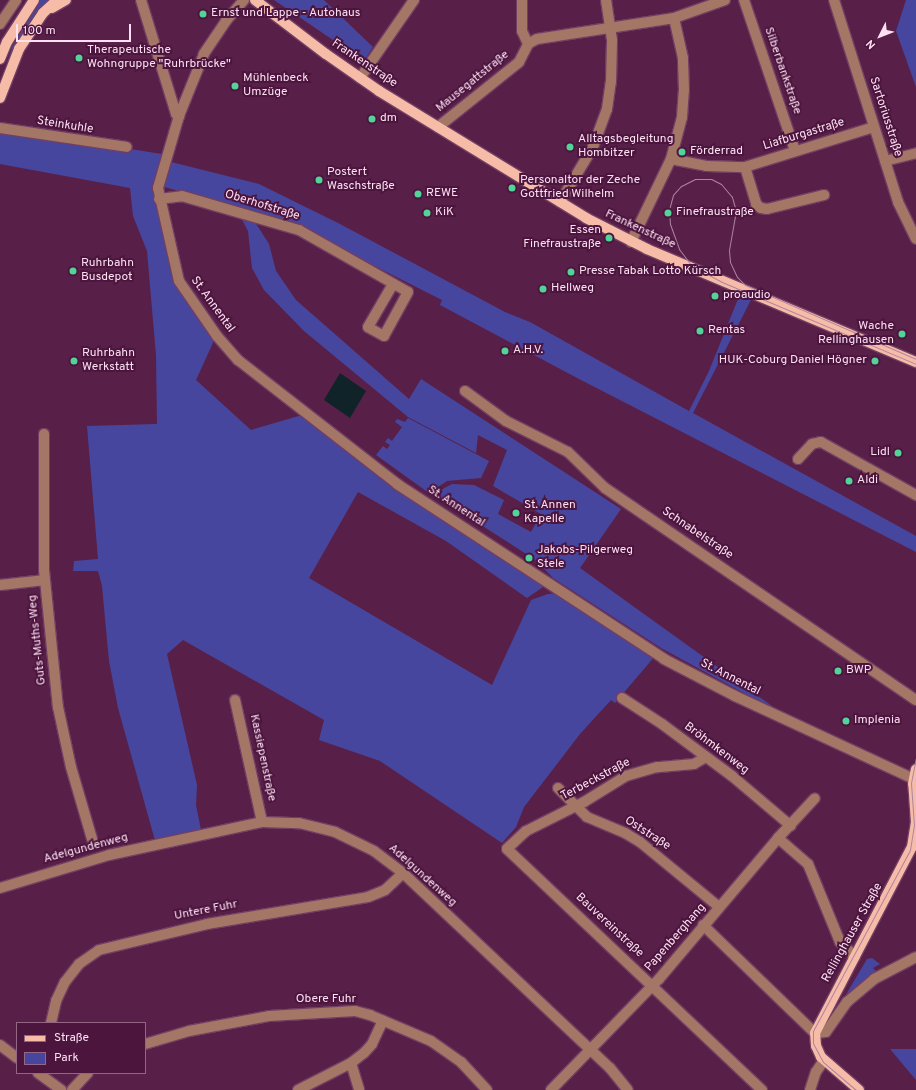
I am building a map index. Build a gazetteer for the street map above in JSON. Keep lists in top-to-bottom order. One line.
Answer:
{"streets":{"main road":["Frankenstraße","Rellinghauser Straße"],"street":["Silberbankstraße","Mausegattstraße","Sartoriusstraße","Steinkuhle","Liafburgastraße","Oberhofstraße","St. Annental","Schnabelstraße","Guts-Muths-Weg","Bröhmkenweg","Kassiepenstraße","Terbeckstraße","Oststraße","Adelgundenweg","Untere Fuhr","Bauvereinstraße","Papenberghang","Obere Fuhr"]},"crossings":[["Frankenstraße","Mausegattstraße"],["Silberbankstraße","Liafburgastraße"],["Sartoriusstraße","Liafburgastraße"],["Oberhofstraße","St. Annental"],["St. Annental","Rellinghauser Straße"],["Bröhmkenweg","Terbeckstraße"],["Bröhmkenweg","Papenberghang"],["Kassiepenstraße","Adelgundenweg"],["Terbeckstraße","Oststraße"],["Terbeckstraße","Bauvereinstraße"],["Oststraße","Papenberghang"],["Adelgundenweg","Untere Fuhr"],["Adelgundenweg","Papenberghang"],["Bauvereinstraße","Papenberghang"]],"places":["Ernst und Lappe - Autohaus","Therapeutische Wohngruppe \"Ruhrbrücke\"","Mühlenbeck Umzüge","dm","Alltagsbegleitung Hombitzer","Förderrad","Postert Waschstraße","Personaltor der Zeche Gottfried Wilhelm","REWE","KiK","Finefraustraße","Essen Finefraustraße","Ruhrbahn Busdepot","Presse Tabak Lotto Kürsch","Hellweg","proaudio","Rentas","Wache Rellinghausen","A.H.V.","Ruhrbahn Werkstatt","HUK-Coburg Daniel Högner","Lidl","Aldi","St. Annen Kapelle","Jakobs-Pilgerweg Stele","BWP","Implenia"],"legend":["Straße","Park"],"scale_bar":"100 m","north":"bottom left"}
